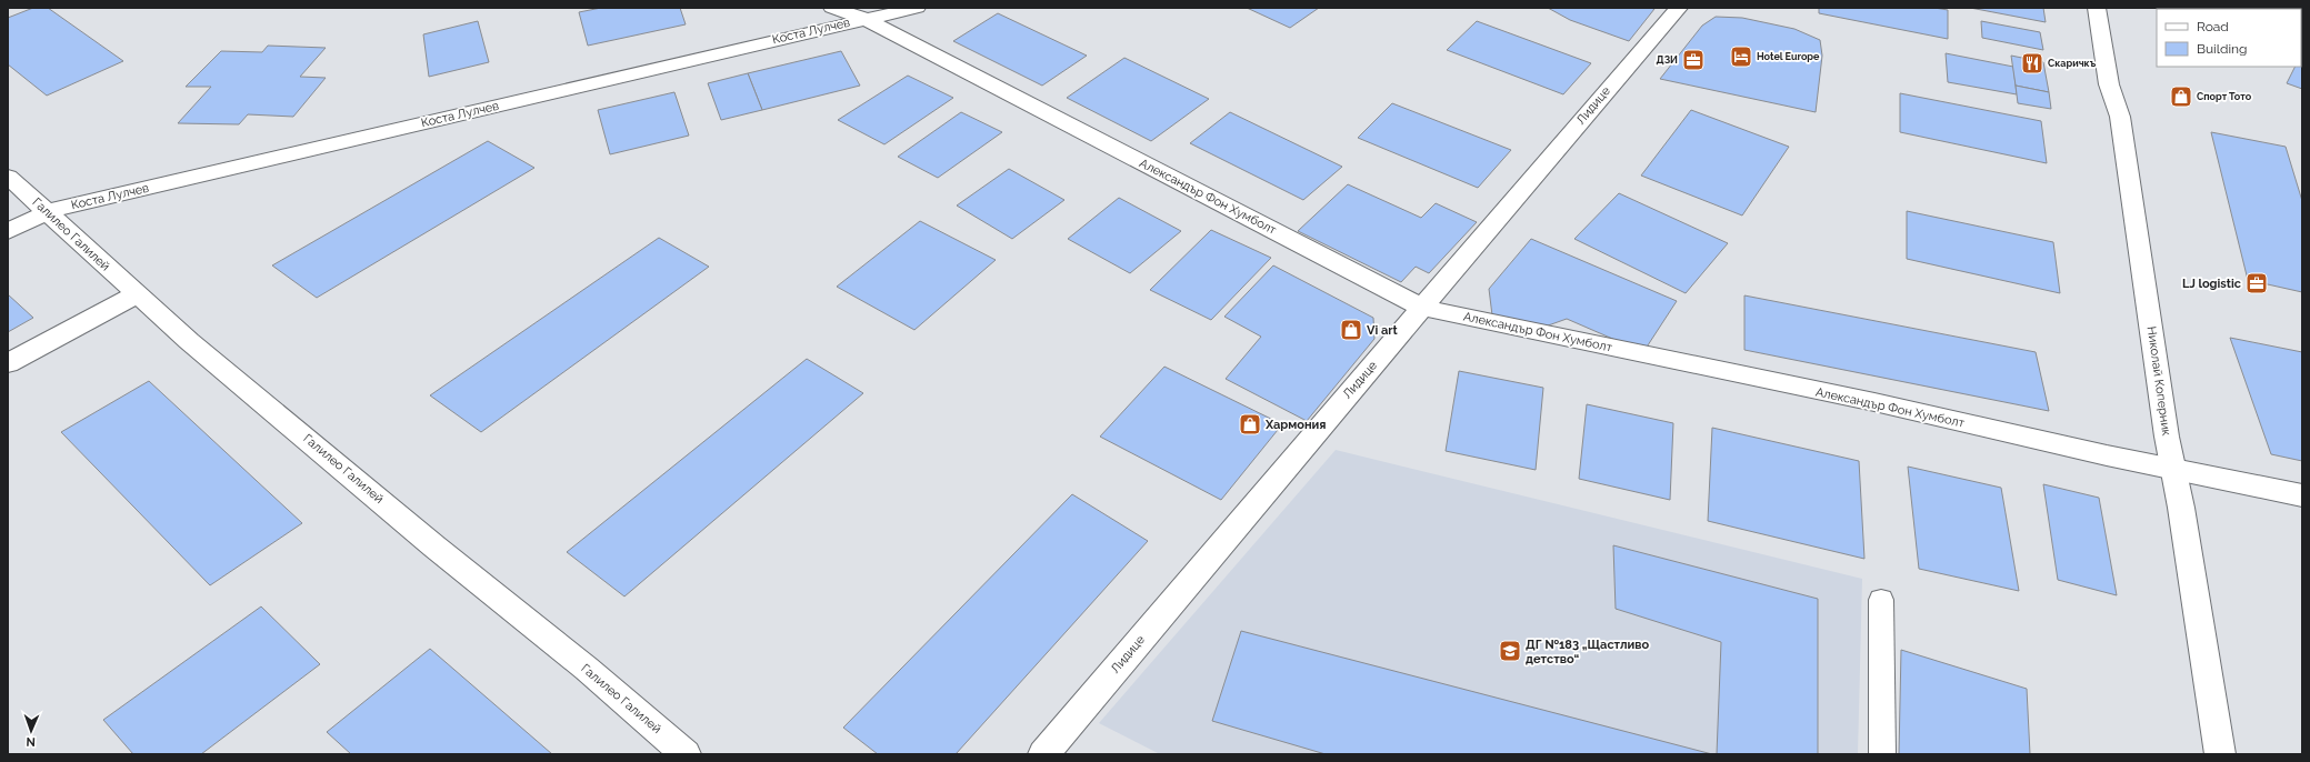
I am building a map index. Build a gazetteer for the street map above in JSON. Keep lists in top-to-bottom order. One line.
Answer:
{"streets":{"street":["Коста Лулчев","Лидице","Александър Фон Хумболт","Галилео Галилей","Николай Коперник"]},"crossings":[["Коста Лулчев","Александър Фон Хумболт"],["Коста Лулчев","Галилео Галилей"],["Лидице","Александър Фон Хумболт"],["Александър Фон Хумболт","Николай Коперник"]],"places":{"hotel":["Hotel Europe"],"office":["ДЗИ","LJ logistic"],"restaurant":["Скаричкъ"],"shop":["Спорт Тото","Vi art","Хармония"],"school or university":["ДГ №183 „Щастливо детство“"]},"legend":["Road","Building"],"north":"bottom"}
